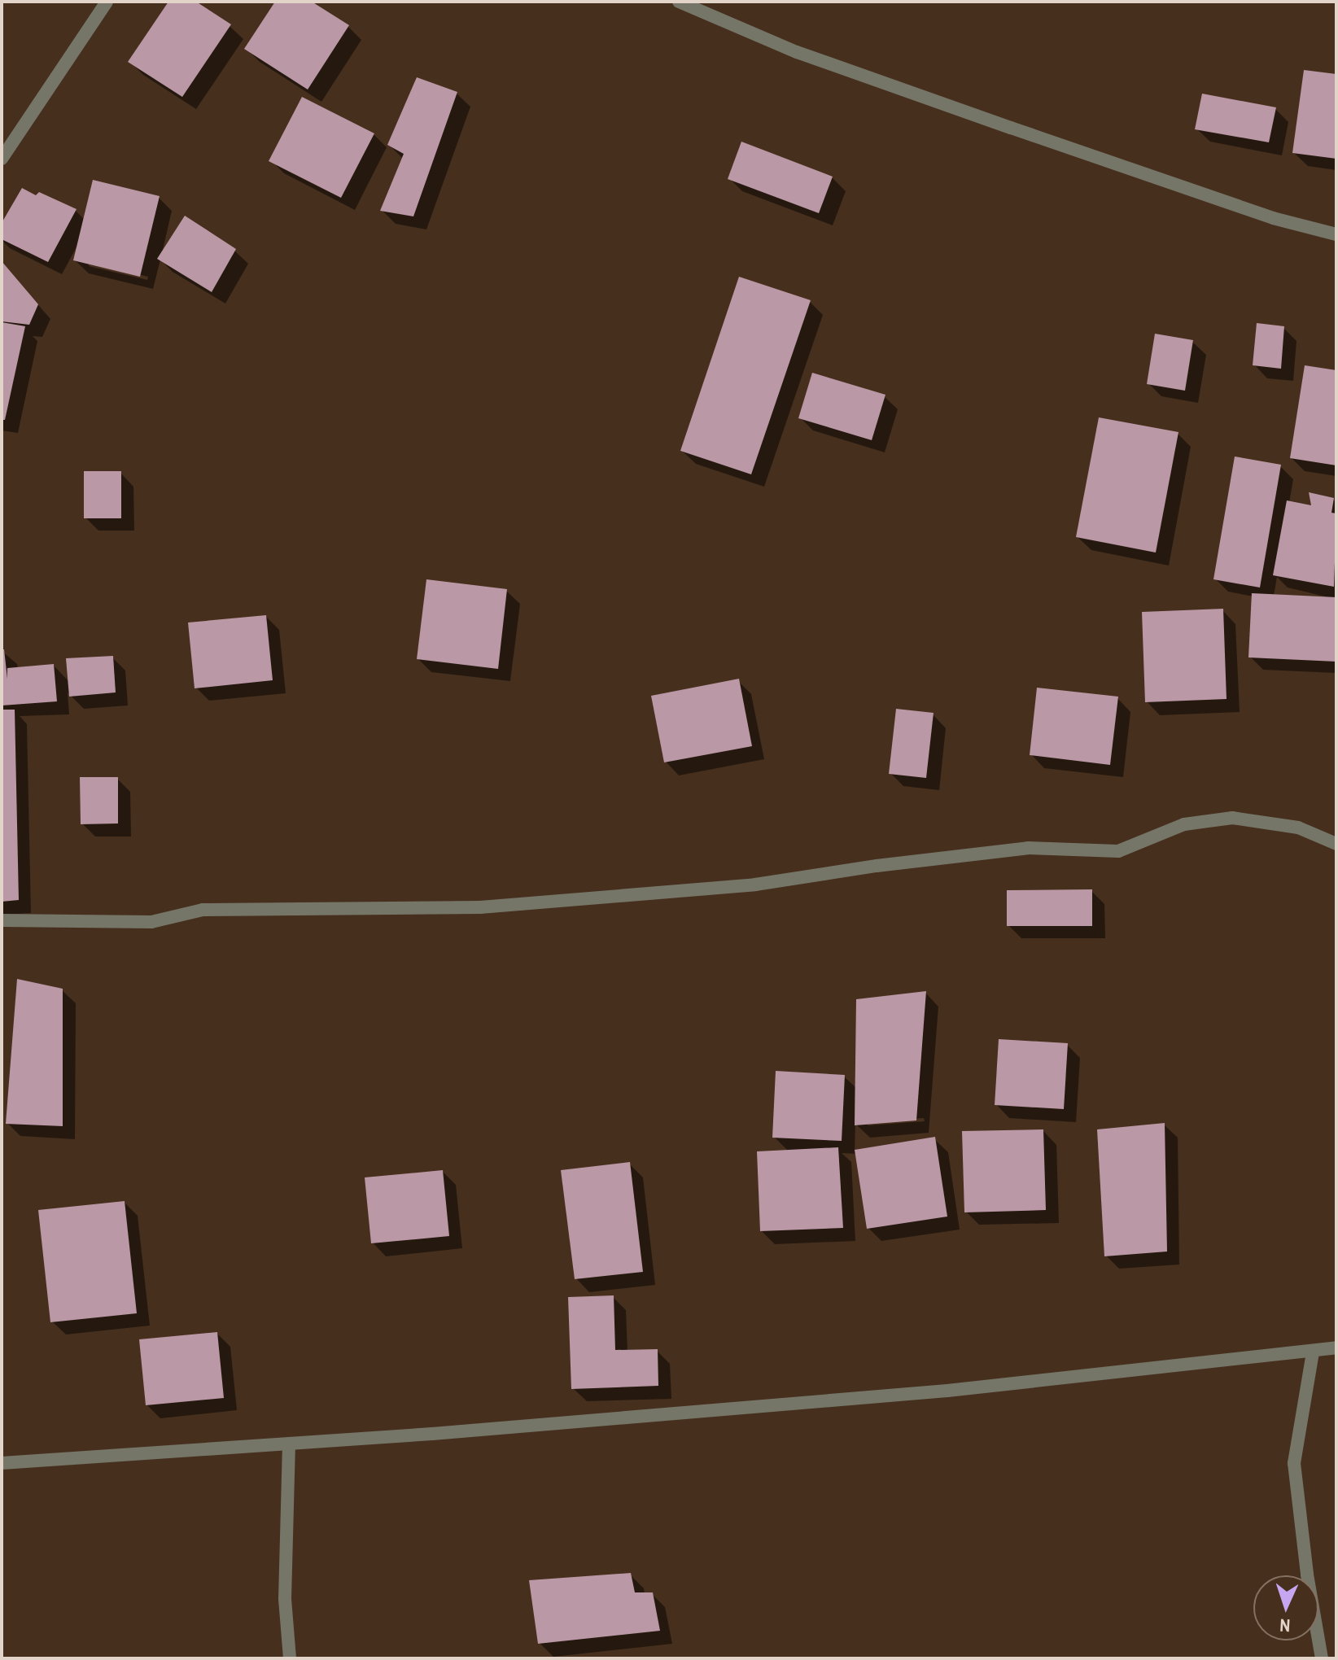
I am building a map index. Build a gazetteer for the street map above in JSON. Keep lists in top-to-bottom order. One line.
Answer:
{"north":"bottom"}
